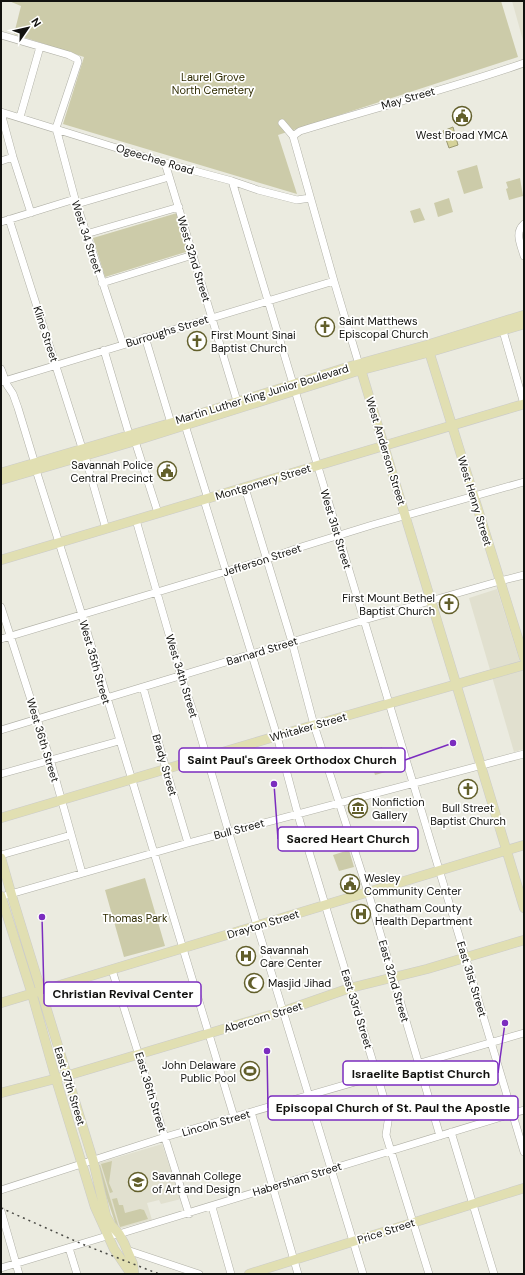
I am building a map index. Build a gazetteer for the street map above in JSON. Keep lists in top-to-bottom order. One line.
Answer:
{"streets":{"main road":["Martin Luther King Junior Boulevard","West Anderson Street","Montgomery Street","West Henry Street","Whitaker Street","Drayton Street","Abercorn Street","East 37th Street","Price Street"],"street":["May Street","Ogeechee Road","West 34 Street","West 32nd Street","Burroughs Street","Kline Street","West 31st Street","Jefferson Street","Barnard Street","West 35th Street","West 34th Street","West 36th Street","Brady Street","Bull Street","East 31st Street","East 32nd Street","East 33rd Street","East 36th Street","Lincoln Street","Habersham Street"]},"crossings":[["May Street","West Anderson Street"],["Ogeechee Road","West 34 Street"],["Ogeechee Road","West 32nd Street"],["Ogeechee Road","West Anderson Street"],["Ogeechee Road","West 31st Street"],["West 34 Street","Burroughs Street"],["West 32nd Street","Burroughs Street"],["West 32nd Street","Martin Luther King Junior Boulevard"],["Burroughs Street","Kline Street"],["Burroughs Street","West Anderson Street"],["Burroughs Street","West 31st Street"],["Burroughs Street","West 35th Street"],["Kline Street","Martin Luther King Junior Boulevard"],["Kline Street","Montgomery Street"],["Martin Luther King Junior Boulevard","West Anderson Street"],["Martin Luther King Junior Boulevard","West Henry Street"],["Martin Luther King Junior Boulevard","West 31st Street"],["Martin Luther King Junior Boulevard","West 35th Street"],["Martin Luther King Junior Boulevard","East 33rd Street"],["West Anderson Street","Montgomery Street"],["West Anderson Street","Jefferson Street"],["West Anderson Street","Barnard Street"],["West Anderson Street","Whitaker Street"],["West Anderson Street","Bull Street"],["West Anderson Street","Drayton Street"],["Montgomery Street","West Henry Street"],["Montgomery Street","West 31st Street"],["Montgomery Street","West 35th Street"],["Montgomery Street","West 34th Street"],["Montgomery Street","East 33rd Street"],["West Henry Street","Jefferson Street"],["West Henry Street","Barnard Street"],["West 31st Street","Jefferson Street"],["West 31st Street","Barnard Street"],["West 31st Street","Whitaker Street"],["West 31st Street","Bull Street"],["West 31st Street","East 31st Street"],["Jefferson Street","West 35th Street"],["Jefferson Street","West 34th Street"],["Jefferson Street","West 36th Street"],["Jefferson Street","East 33rd Street"],["Barnard Street","West 35th Street"],["Barnard Street","West 34th Street"],["Barnard Street","West 36th Street"],["Barnard Street","Brady Street"],["Barnard Street","East 33rd Street"],["West 35th Street","Whitaker Street"],["West 35th Street","Bull Street"],["West 35th Street","Drayton Street"],["West 35th Street","Abercorn Street"],["West 35th Street","Lincoln Street"],["West 34th Street","Whitaker Street"],["West 34th Street","Bull Street"],["West 34th Street","Drayton Street"],["West 34th Street","Abercorn Street"],["West 34th Street","Lincoln Street"],["West 34th Street","Habersham Street"],["West 34th Street","Price Street"],["Whitaker Street","West 36th Street"],["Whitaker Street","Brady Street"],["Whitaker Street","East 33rd Street"],["West 36th Street","Bull Street"],["Brady Street","Bull Street"],["Bull Street","East 31st Street"],["Bull Street","East 32nd Street"],["Bull Street","East 33rd Street"],["Bull Street","East 37th Street"],["Drayton Street","East 31st Street"],["Drayton Street","East 32nd Street"],["Drayton Street","East 33rd Street"],["Drayton Street","East 37th Street"],["Drayton Street","East 36th Street"],["East 31st Street","Abercorn Street"],["East 31st Street","Lincoln Street"],["East 31st Street","Habersham Street"],["East 32nd Street","Abercorn Street"],["East 32nd Street","Lincoln Street"],["East 32nd Street","Habersham Street"],["East 33rd Street","Abercorn Street"],["East 33rd Street","Lincoln Street"],["East 33rd Street","Habersham Street"],["East 33rd Street","Price Street"],["Abercorn Street","East 37th Street"],["Abercorn Street","East 36th Street"],["East 37th Street","Lincoln Street"],["East 37th Street","Habersham Street"],["East 36th Street","Lincoln Street"],["East 36th Street","Habersham Street"]],"parks":["Laurel Grove North Cemetery","Thomas Park"],"places":{"public building":["West Broad YMCA","Savannah Police Central Precinct","Wesley Community Center"],"church":["Saint Matthews Episcopal Church","First Mount Sinai Baptist Church","First Mount Bethel Baptist Church","Bull Street Baptist Church"],"other":["Saint Paul's Greek Orthodox Church","Sacred Heart Church","Christian Revival Center","Israelite Baptist Church","Episcopal Church of St. Paul the Apostle"],"museum":["Nonfiction Gallery"],"hospital":["Chatham County Health Department","Savannah Care Center"],"mosque":["Masjid Jihad"],"sports":["John Delaware Public Pool"],"school or university":["Savannah College of Art and Design"]},"north":"top right"}
